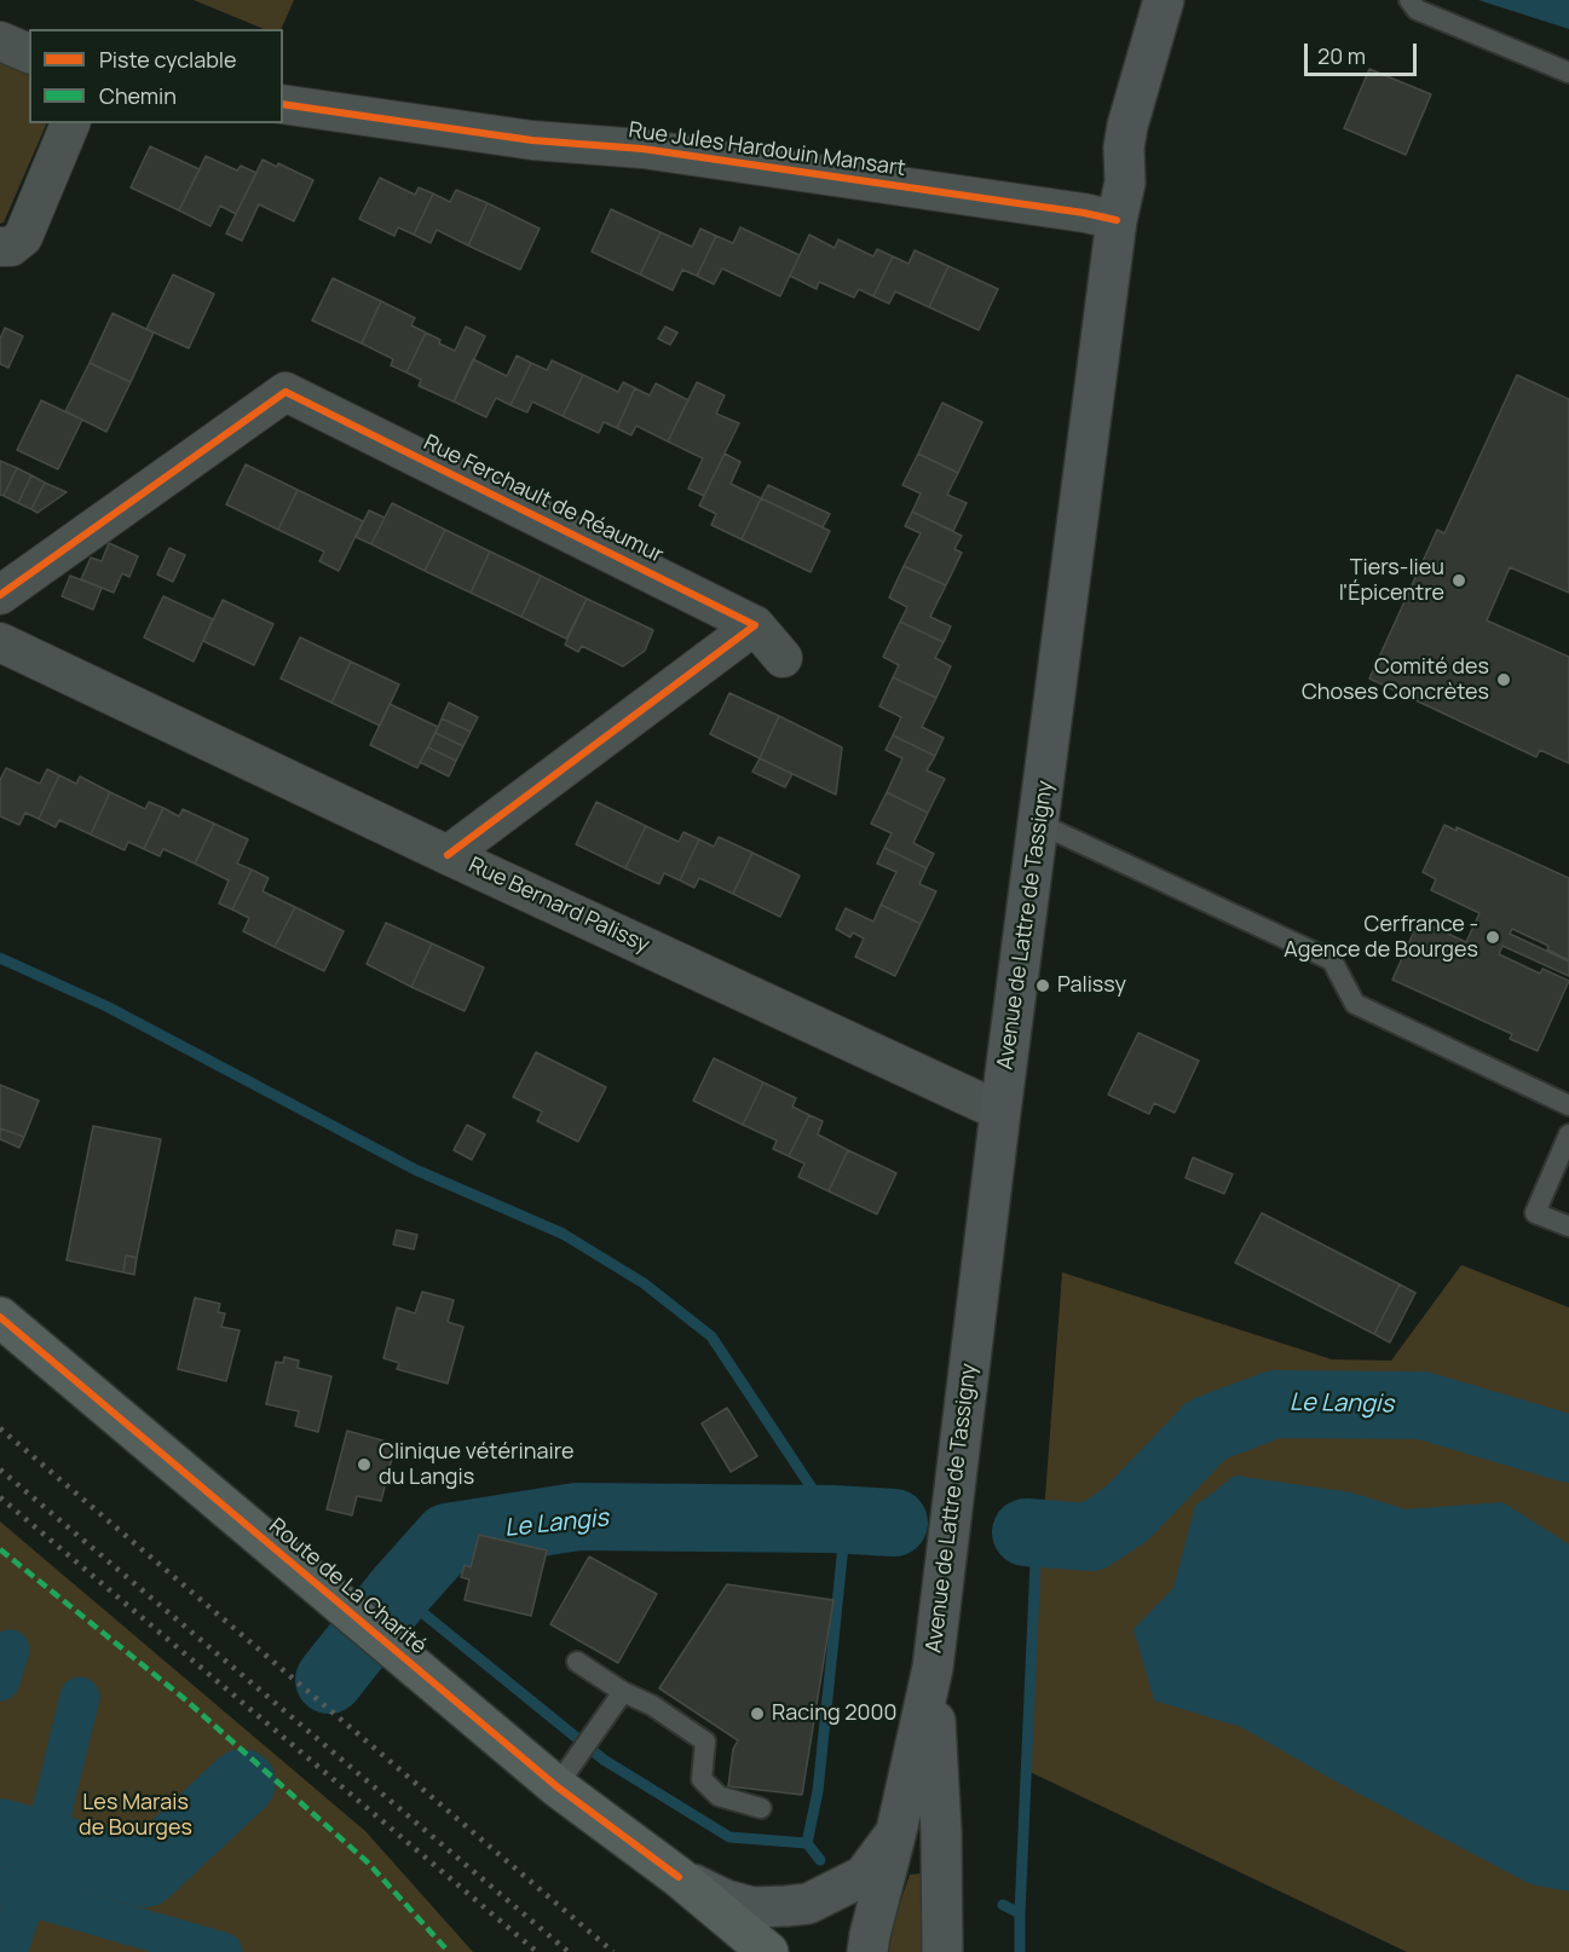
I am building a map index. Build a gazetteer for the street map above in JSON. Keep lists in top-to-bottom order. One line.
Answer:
{"streets":{"main road":["Avenue de Lattre de Tassigny","Route de La Charité"],"street":["Rue Jules Hardouin Mansart","Rue Ferchault de Réaumur","Rue Bernard Palissy"]},"crossings":[["Rue Jules Hardouin Mansart","Avenue de Lattre de Tassigny"],["Rue Bernard Palissy","Avenue de Lattre de Tassigny"],["Avenue de Lattre de Tassigny","Route de La Charité"]],"water":["Le Langis"],"parks":["Les Marais de Bourges"],"places":["Tiers-lieu l'Épicentre","Comité des Choses Concrètes","Cerfrance - Agence de Bourges","Palissy","Clinique vétérinaire du Langis","Racing 2000"],"legend":["Piste cyclable","Chemin"],"scale_bar":"20 m"}
